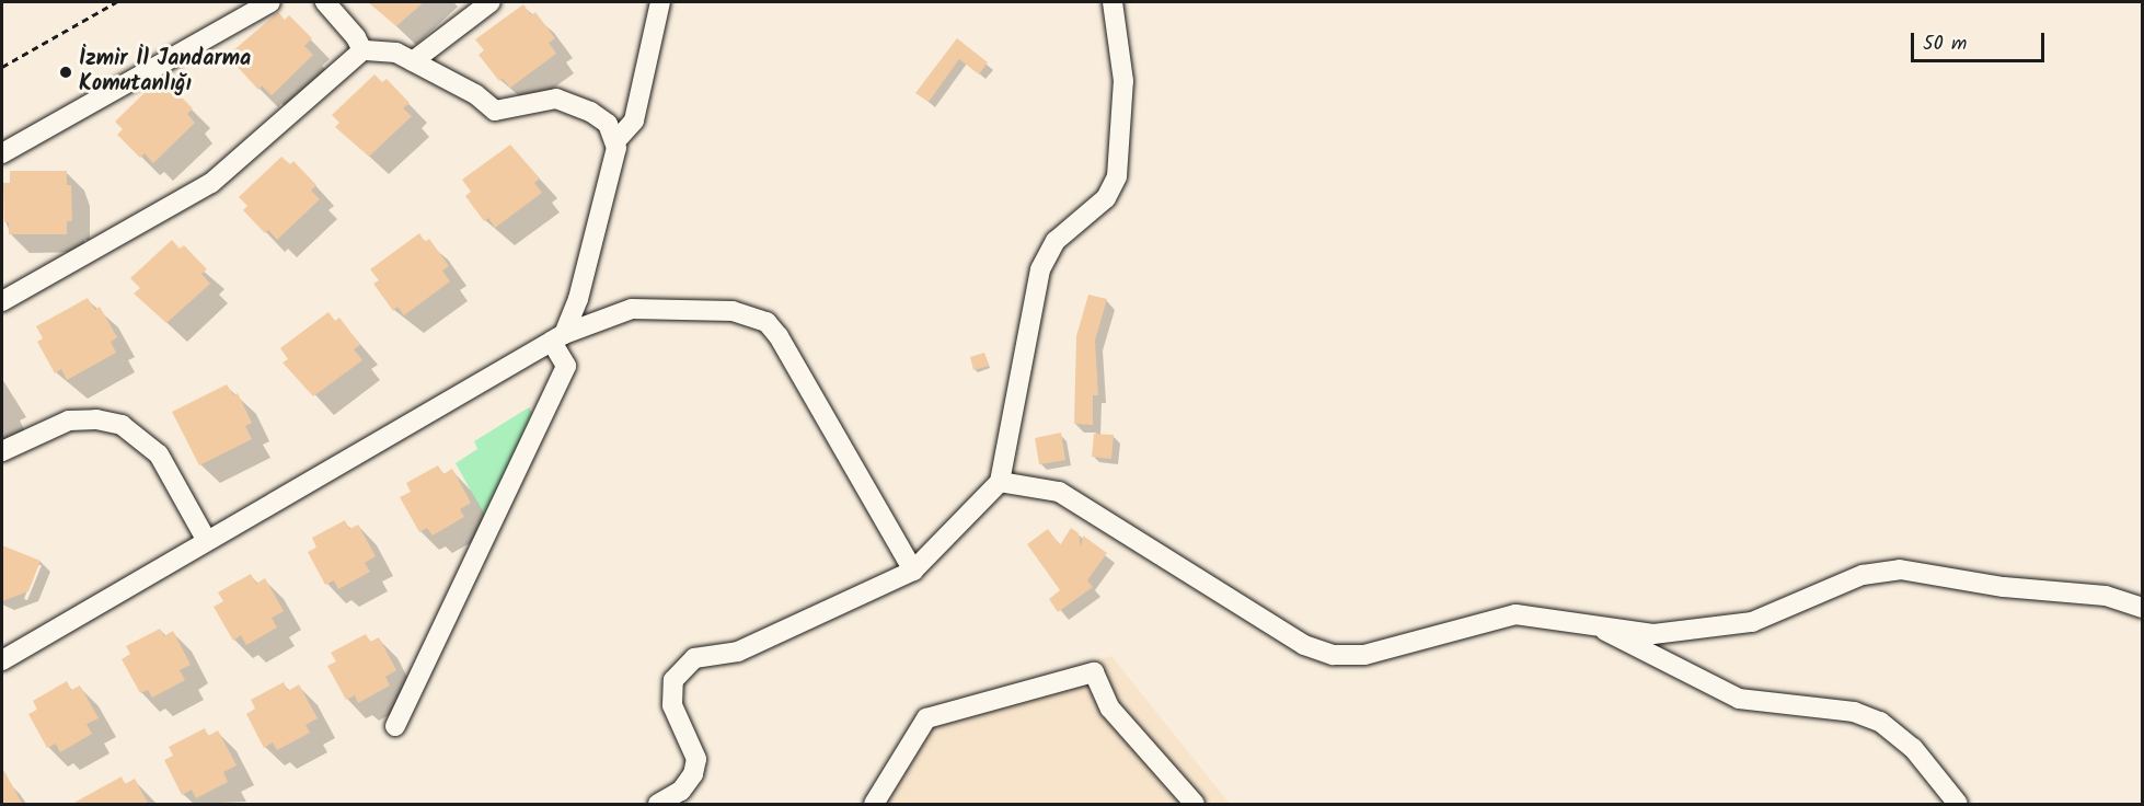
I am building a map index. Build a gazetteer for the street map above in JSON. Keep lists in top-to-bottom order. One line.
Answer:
{"places":["İzmir İl Jandarma Komutanlığı"],"scale_bar":"50 m"}
